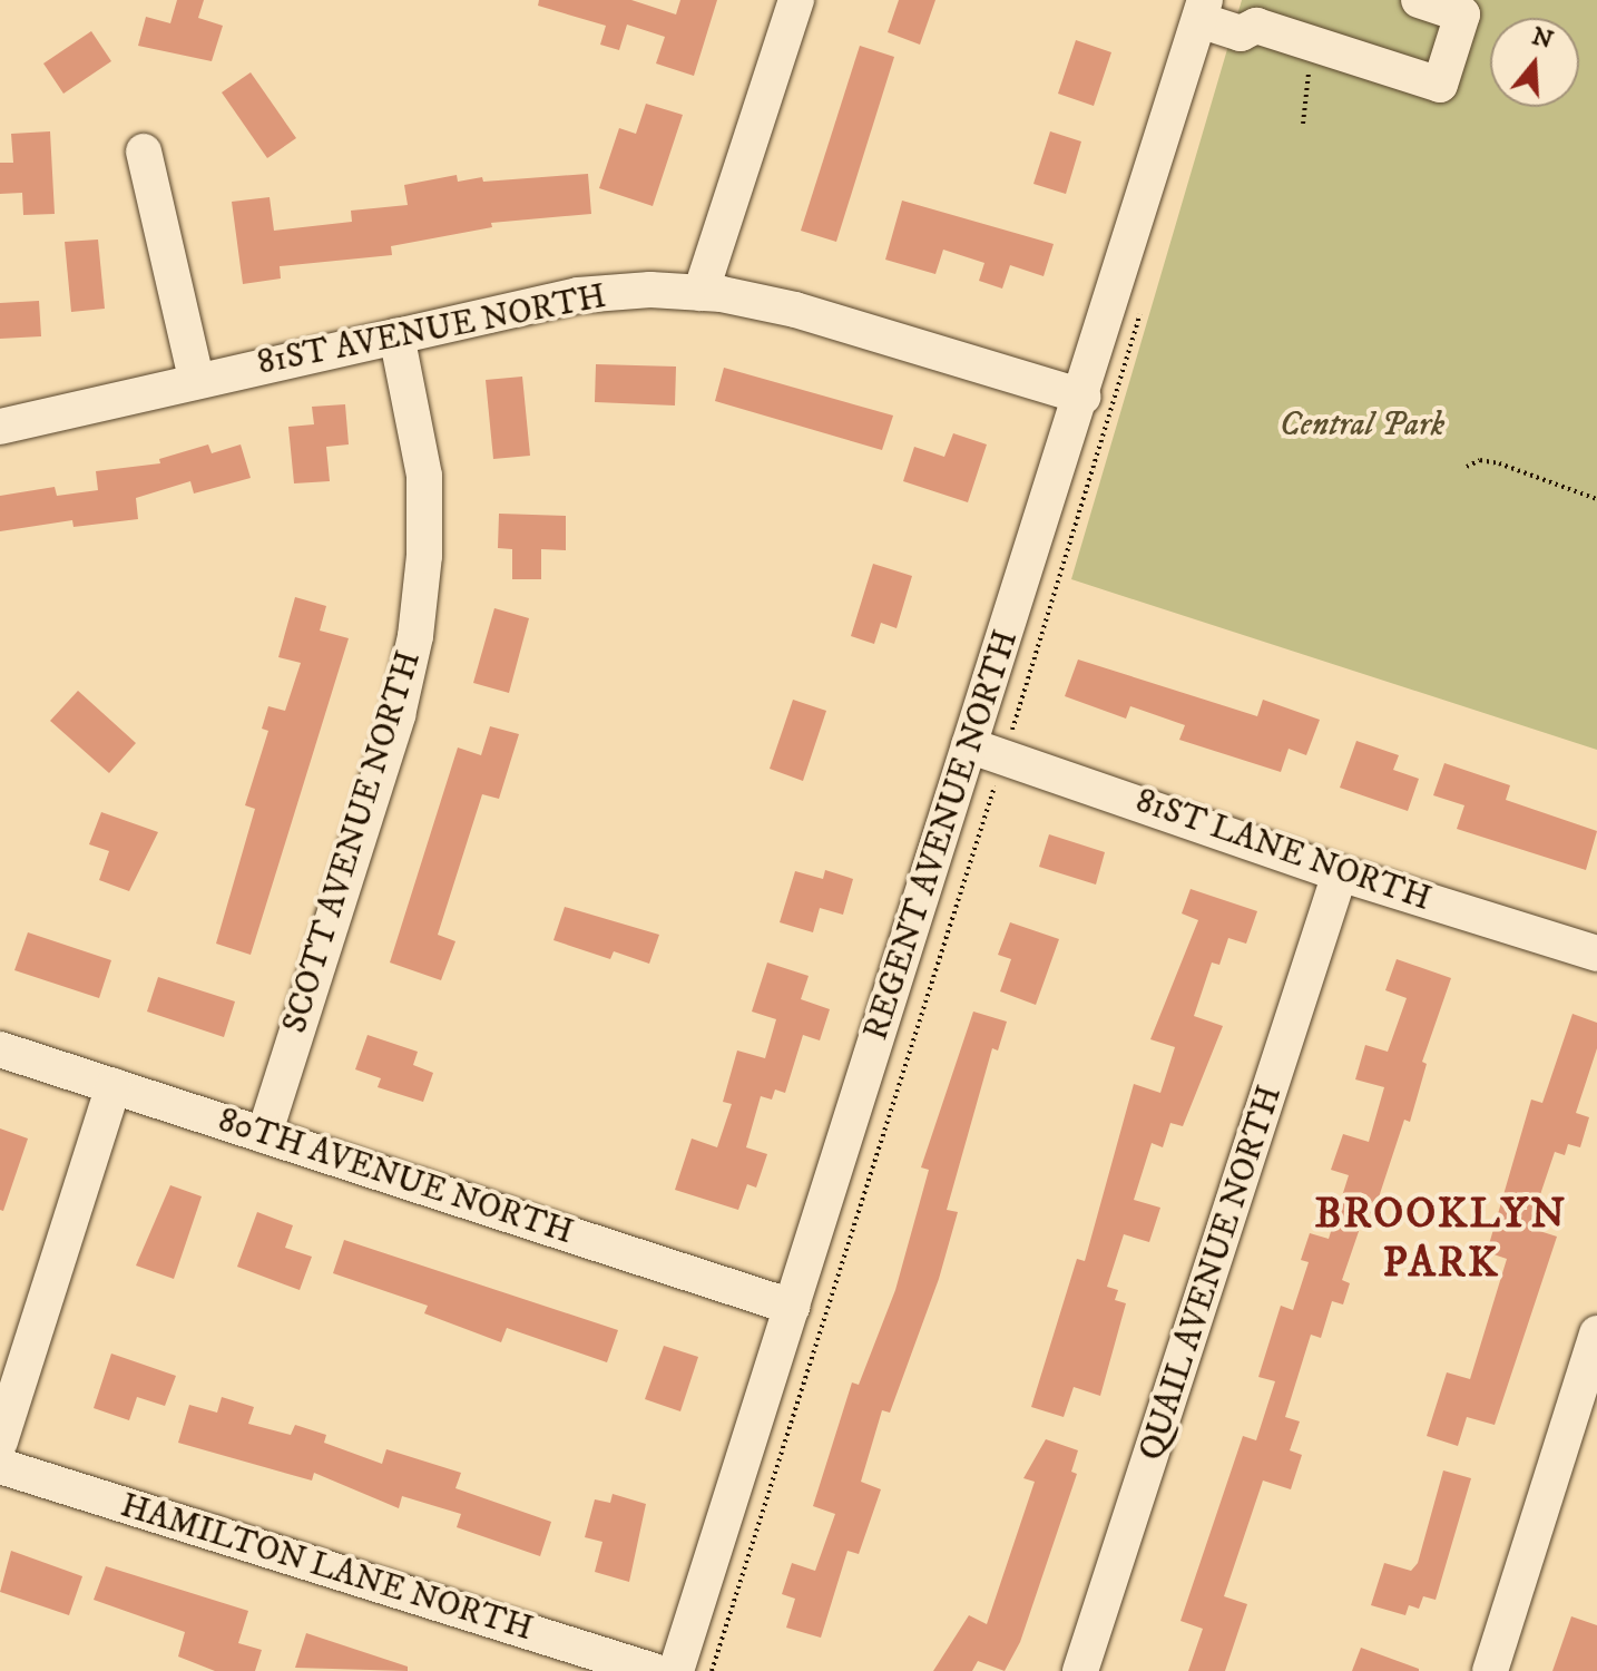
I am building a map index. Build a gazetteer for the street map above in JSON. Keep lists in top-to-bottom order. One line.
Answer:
{"streets":{"street":["81ST AVENUE NORTH","REGENT AVENUE NORTH","SCOTT AVENUE NORTH","81ST LANE NORTH","80TH AVENUE NORTH","QUAIL AVENUE NORTH","HAMILTON LANE NORTH"]},"crossings":[["81ST AVENUE NORTH","REGENT AVENUE NORTH"],["81ST AVENUE NORTH","SCOTT AVENUE NORTH"],["REGENT AVENUE NORTH","81ST LANE NORTH"],["REGENT AVENUE NORTH","80TH AVENUE NORTH"],["SCOTT AVENUE NORTH","80TH AVENUE NORTH"],["81ST LANE NORTH","QUAIL AVENUE NORTH"]],"districts":["BROOKLYN PARK"],"parks":["Central Park"],"north":"top"}
